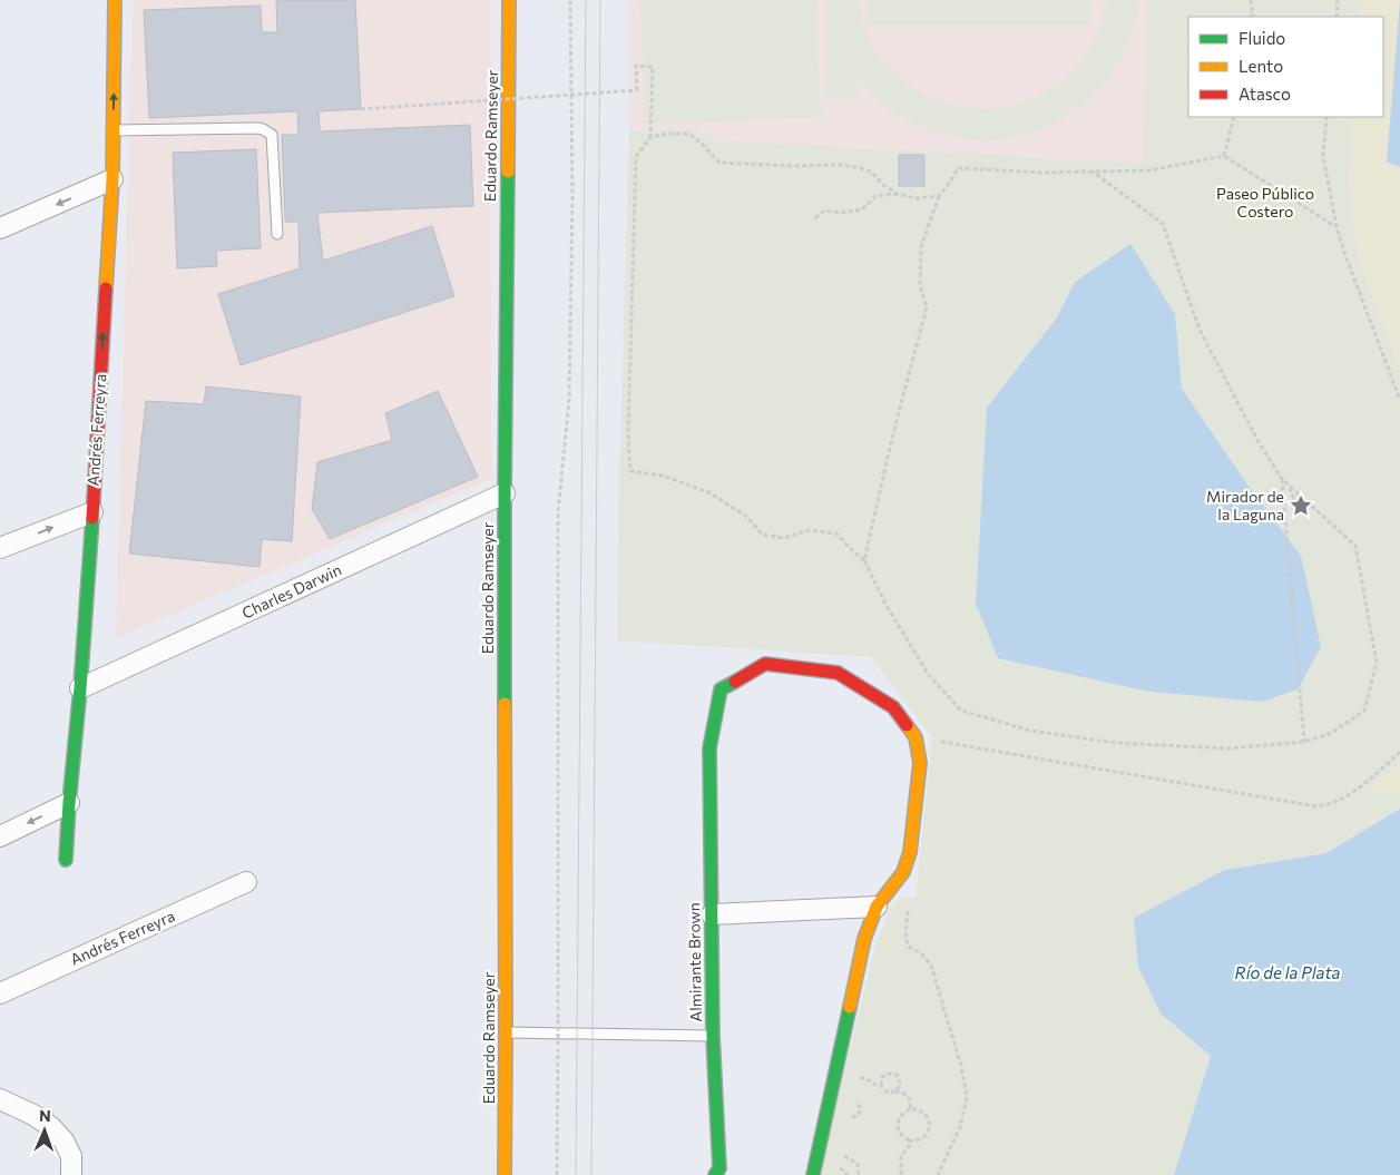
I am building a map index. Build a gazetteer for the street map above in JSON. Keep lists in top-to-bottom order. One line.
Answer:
{"streets":{"street":["Eduardo Ramseyer","Andrés Ferreyra","Charles Darwin","Almirante Brown"]},"crossings":[["Eduardo Ramseyer","Charles Darwin"],["Andrés Ferreyra","Charles Darwin"]],"one_way":["Andrés Ferreyra"],"water":["Río de la Plata"],"parks":["Paseo Público Costero"],"places":{"place":["Mirador de la Laguna"]},"legend":["Fluido","Lento","Atasco"],"north":"top"}
